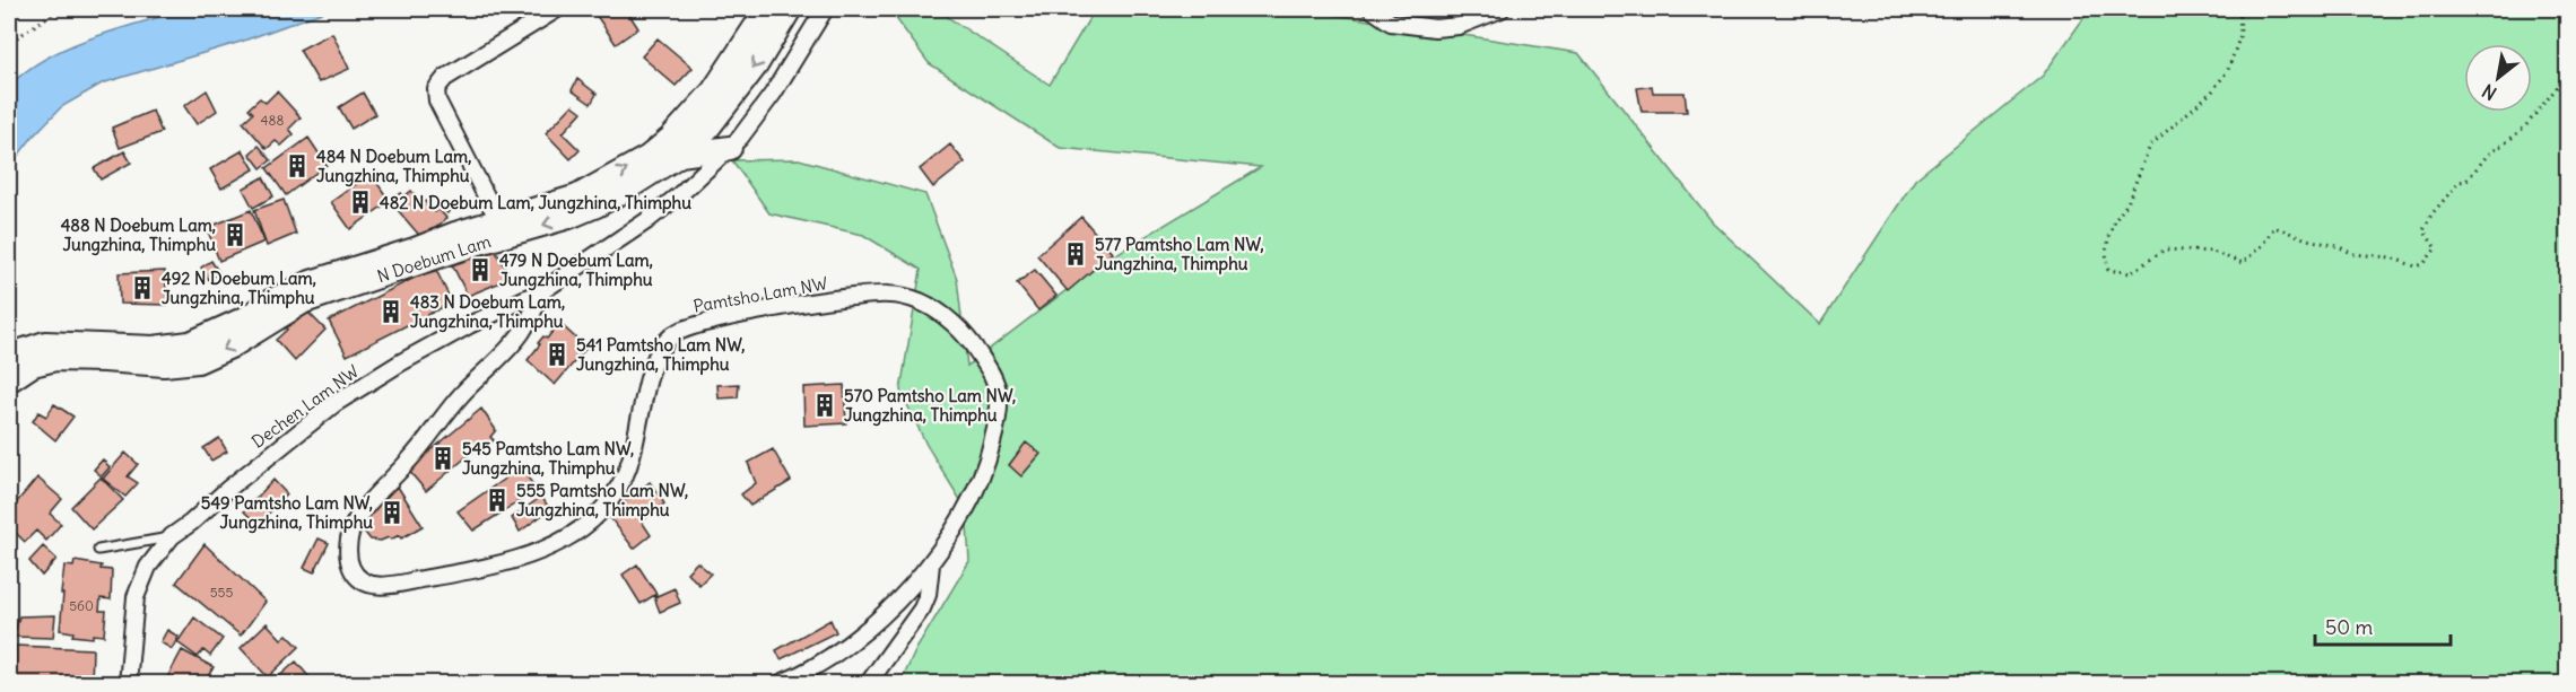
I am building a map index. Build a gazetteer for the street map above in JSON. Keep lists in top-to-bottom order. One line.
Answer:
{"streets":{"main road":["N Doebum Lam"],"street":["Pamtsho Lam NW","Dechen Lam NW"]},"crossings":[["Pamtsho Lam NW","Dechen Lam NW"]],"places":{"building":["484 N Doebum Lam, Jungzhina, Thimphu","482 N Doebum Lam, Jungzhina, Thimphu","488 N Doebum Lam, Jungzhina, Thimphu","577 Pamtsho Lam NW, Jungzhina, Thimphu","479 N Doebum Lam, Jungzhina, Thimphu","492 N Doebum Lam, Jungzhina, Thimphu","483 N Doebum Lam, Jungzhina, Thimphu","541 Pamtsho Lam NW, Jungzhina, Thimphu","570 Pamtsho Lam NW, Jungzhina, Thimphu","545 Pamtsho Lam NW, Jungzhina, Thimphu","555 Pamtsho Lam NW, Jungzhina, Thimphu","549 Pamtsho Lam NW, Jungzhina, Thimphu"]},"house_numbers":["488","555","560"],"scale_bar":"50 m","north":"bottom left"}
